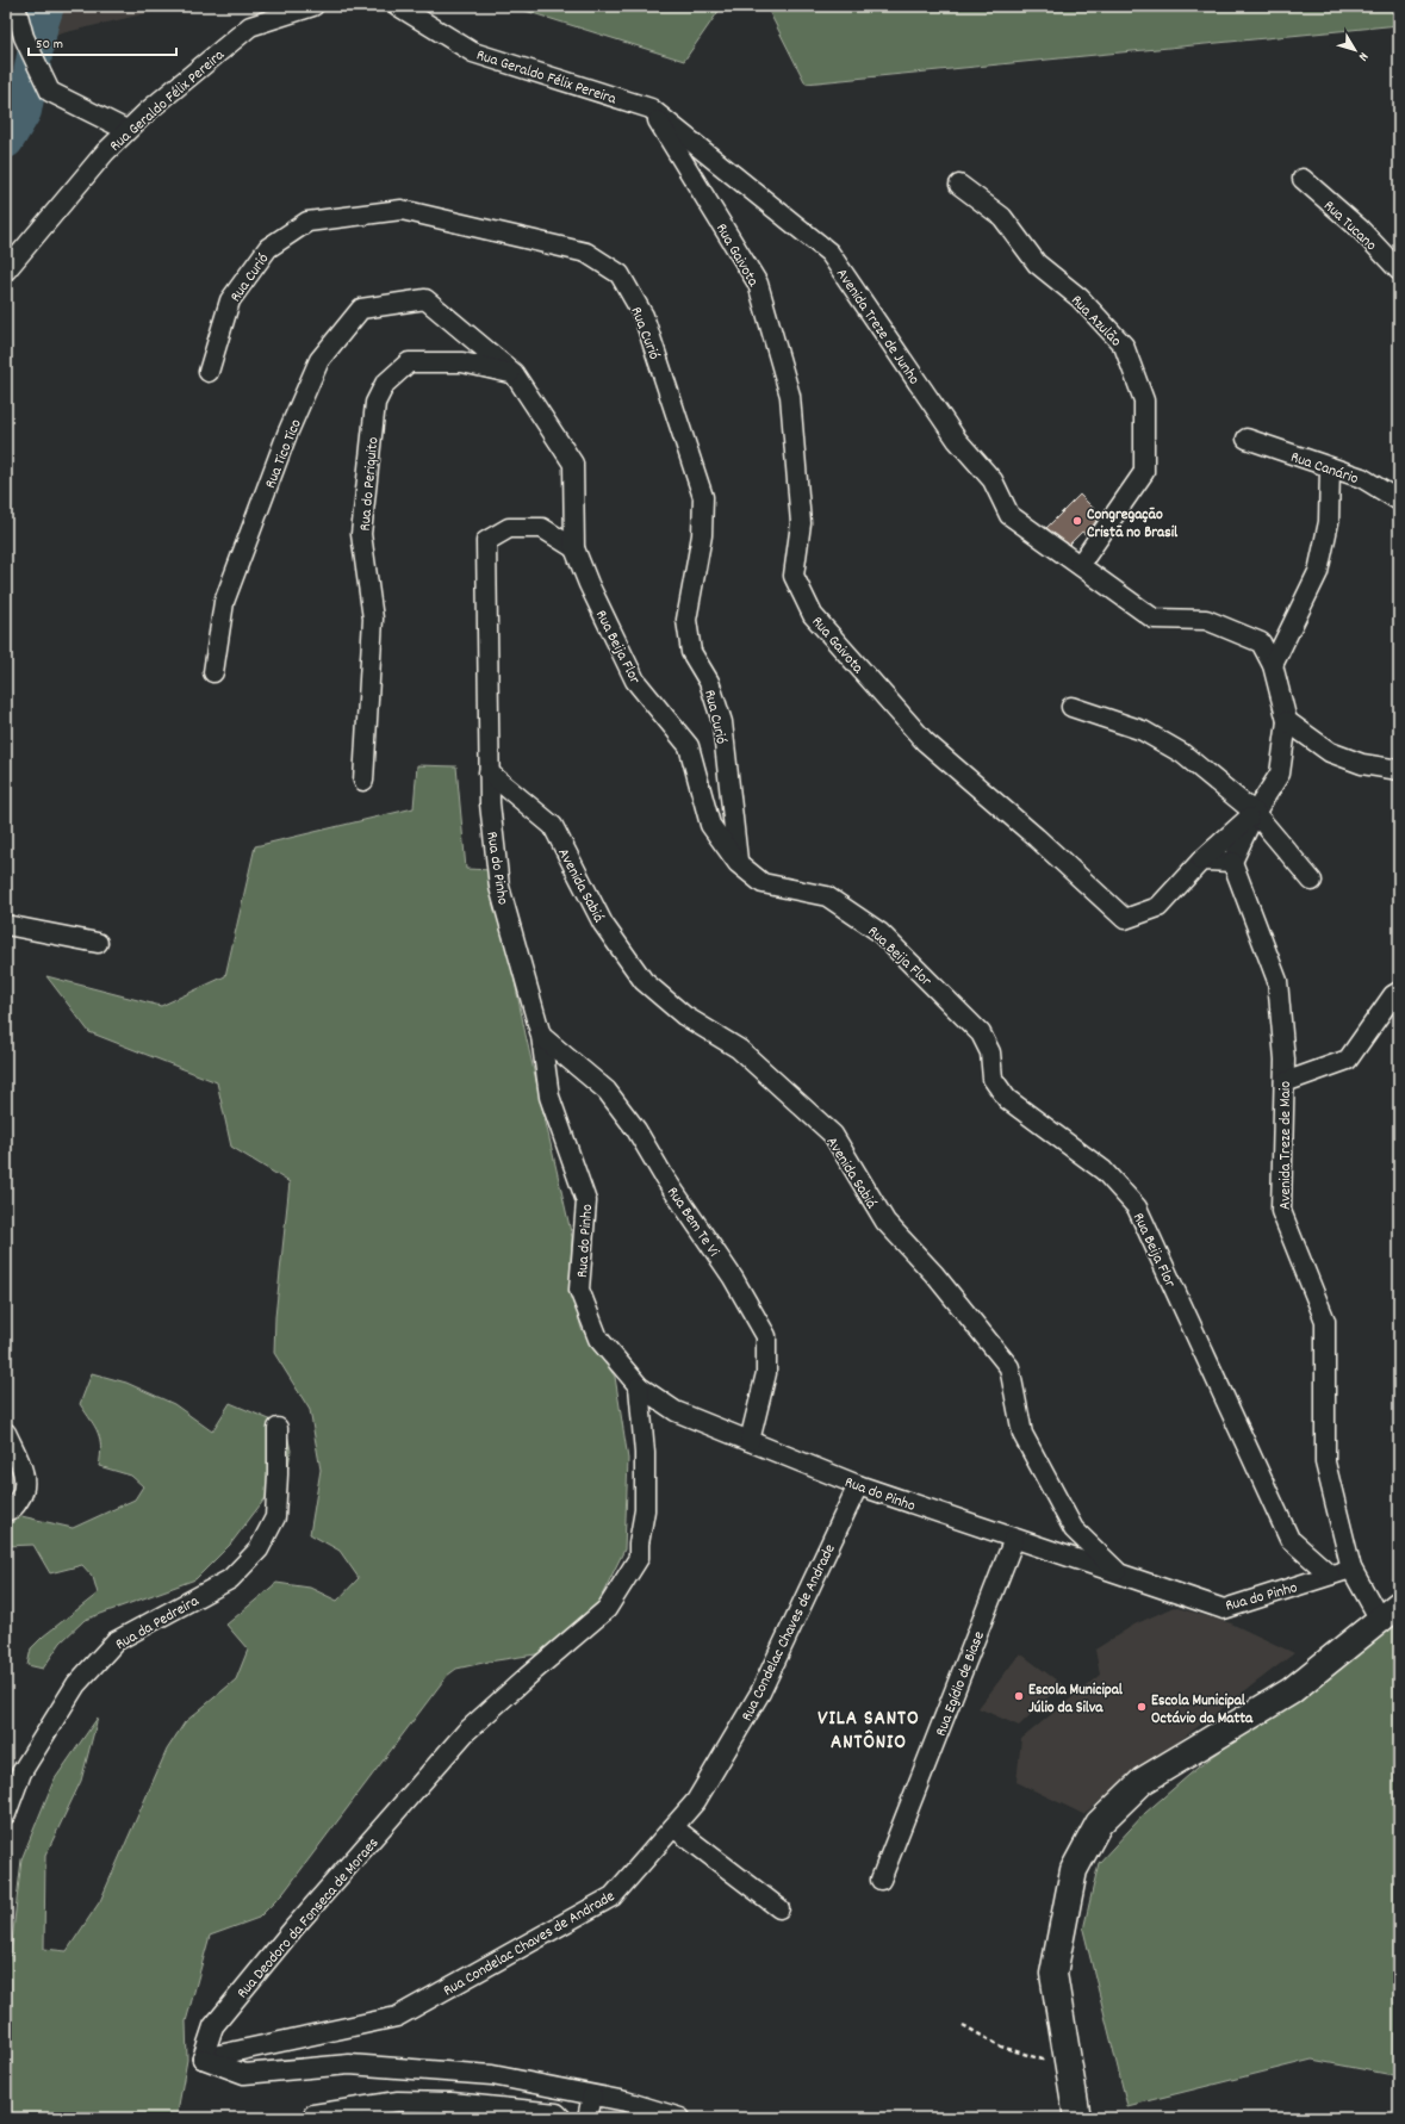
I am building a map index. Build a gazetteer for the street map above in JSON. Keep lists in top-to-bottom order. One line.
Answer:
{"streets":{"street":["Rua Geraldo Félix Pereira","Rua Tucano","Rua Gaivota","Rua Curió","Rua Azulão","Avenida Treze de Junho","Rua Tico Tico","Rua Canário","Rua do Periquito","Rua Beija Flor","Rua do Pinho","Avenida Sabiá","Avenida Treze de Maio","Rua Bem Te Vi","Rua da Pedreira","Rua Condelac Chaves de Andrade","Rua Egídio de Biase","Rua Deodoro da Fonseca de Moraes"]},"crossings":[["Rua Geraldo Félix Pereira","Rua Gaivota"],["Rua Geraldo Félix Pereira","Avenida Treze de Junho"],["Rua Gaivota","Avenida Treze de Junho"],["Rua Curió","Rua Beija Flor"],["Rua Azulão","Avenida Treze de Junho"],["Rua Tico Tico","Rua Beija Flor"],["Rua do Periquito","Rua Beija Flor"],["Rua Beija Flor","Rua do Pinho"],["Rua do Pinho","Avenida Sabiá"],["Rua do Pinho","Avenida Treze de Maio"],["Rua do Pinho","Rua Bem Te Vi"],["Rua do Pinho","Rua Condelac Chaves de Andrade"],["Rua do Pinho","Rua Egídio de Biase"],["Rua do Pinho","Rua Deodoro da Fonseca de Moraes"],["Rua Condelac Chaves de Andrade","Rua Deodoro da Fonseca de Moraes"]],"districts":["VILA SANTO ANTÔNIO"],"places":["Congregação Cristã no Brasil","Escola Municipal Júlio da Silva","Escola Municipal Octávio da Matta"],"scale_bar":"50 m","north":"bottom right"}
